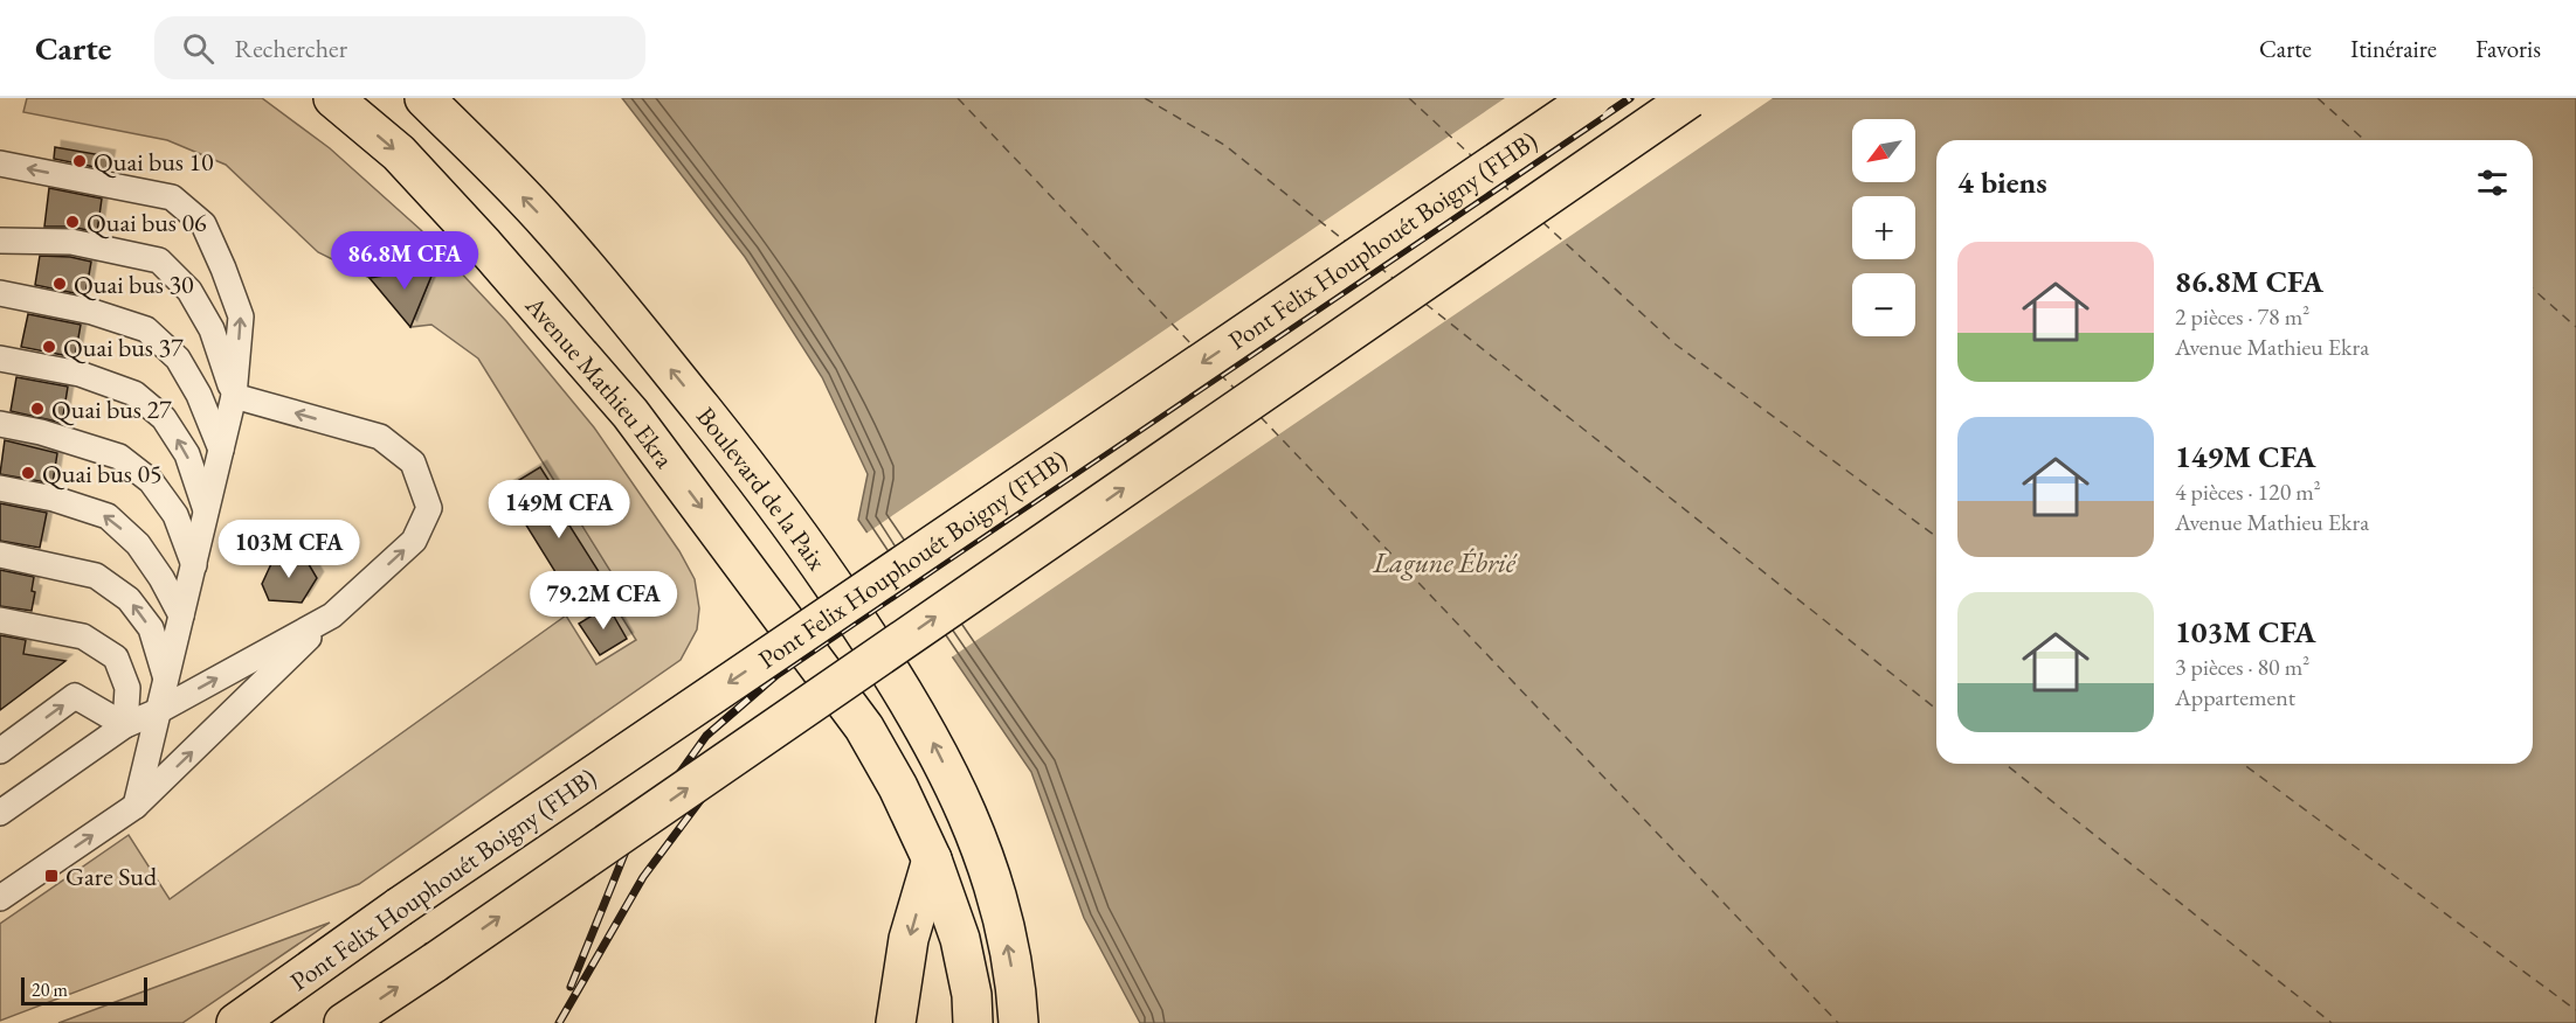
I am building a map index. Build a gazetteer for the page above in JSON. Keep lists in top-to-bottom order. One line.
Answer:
{"streets":{"main road":["Pont Felix Houphouét Boigny (FHB)","Avenue Mathieu Ekra","Boulevard de la Paix"]},"one_way":["Avenue Mathieu Ekra","Boulevard de la Paix"],"water":["Lagune Ébrié"],"places":{"other":["Quai bus 10","Quai bus 06","Quai bus 30","Quai bus 37","Quai bus 27","Quai bus 05"],"transit":["Gare Sud"]},"scale_bar":"20 m","north":"bottom left","page":{"header":"Carte","search":"Rechercher","nav":["Carte","Itinéraire","Favoris"],"map_buttons":["+","−"],"heading":"4 biens","list":[{"name":"86.8M CFA","note":"2 pièces · 78 m² · Avenue Mathieu Ekra"},{"name":"149M CFA","note":"4 pièces · 120 m² · Avenue Mathieu Ekra"},{"name":"103M CFA","note":"3 pièces · 80 m² · Appartement"}],"price":["86.8M CFA","149M CFA","103M CFA","79.2M CFA"],"scale":"20 m"}}
